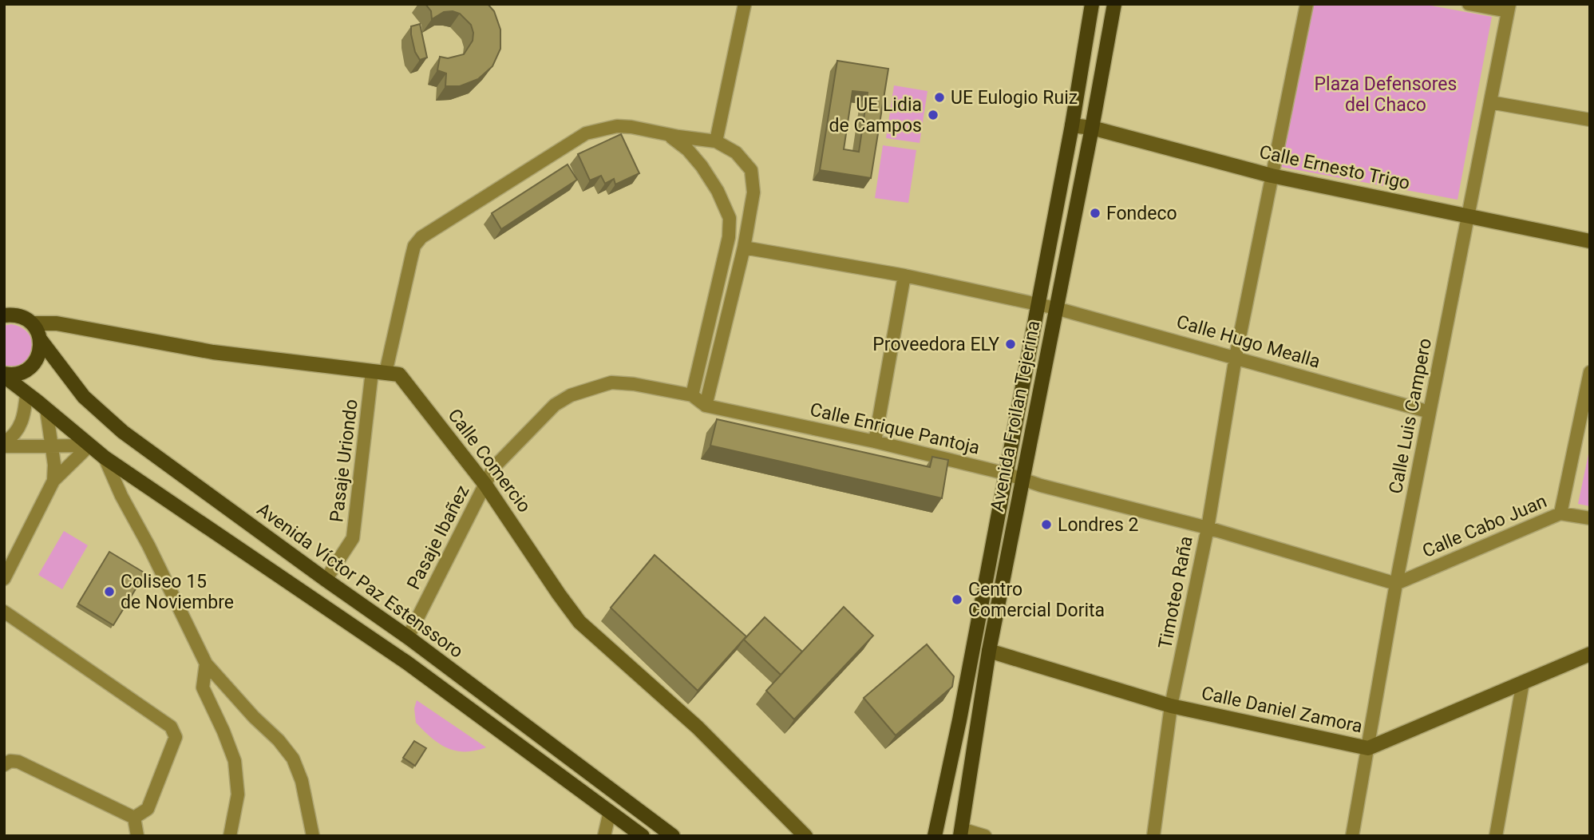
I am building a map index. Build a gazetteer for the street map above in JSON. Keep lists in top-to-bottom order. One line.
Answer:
{"streets":{"main road":["Avenida Froilan Tejerina","Avenida Víctor Paz Estenssoro"],"street":["Calle Ernesto Trigo","Calle Hugo Mealla","Calle Luis Campero","Calle Enrique Pantoja","Pasaje Uriondo","Calle Comercio","Calle Cabo Juan","Pasaje Ibañez","Timoteo Raña","Calle Daniel Zamora"]},"crossings":[["Calle Ernesto Trigo","Avenida Froilan Tejerina"],["Calle Ernesto Trigo","Calle Luis Campero"],["Calle Ernesto Trigo","Timoteo Raña"],["Calle Hugo Mealla","Avenida Froilan Tejerina"],["Calle Hugo Mealla","Calle Luis Campero"],["Calle Hugo Mealla","Timoteo Raña"],["Avenida Froilan Tejerina","Calle Enrique Pantoja"],["Avenida Froilan Tejerina","Calle Daniel Zamora"],["Calle Luis Campero","Calle Enrique Pantoja"],["Calle Luis Campero","Calle Cabo Juan"],["Calle Luis Campero","Calle Daniel Zamora"],["Calle Enrique Pantoja","Calle Comercio"],["Calle Enrique Pantoja","Calle Cabo Juan"],["Calle Enrique Pantoja","Pasaje Ibañez"],["Calle Enrique Pantoja","Timoteo Raña"],["Pasaje Uriondo","Calle Comercio"],["Pasaje Uriondo","Avenida Víctor Paz Estenssoro"],["Calle Comercio","Pasaje Ibañez"],["Calle Comercio","Avenida Víctor Paz Estenssoro"],["Pasaje Ibañez","Avenida Víctor Paz Estenssoro"],["Timoteo Raña","Calle Daniel Zamora"]],"parks":["Plaza Defensores del Chaco"],"places":["UE Eulogio Ruiz","UE Lidia de Campos","Fondeco","Proveedora ELY","Londres 2","Coliseo 15 de Noviembre","Centro Comercial Dorita"]}
